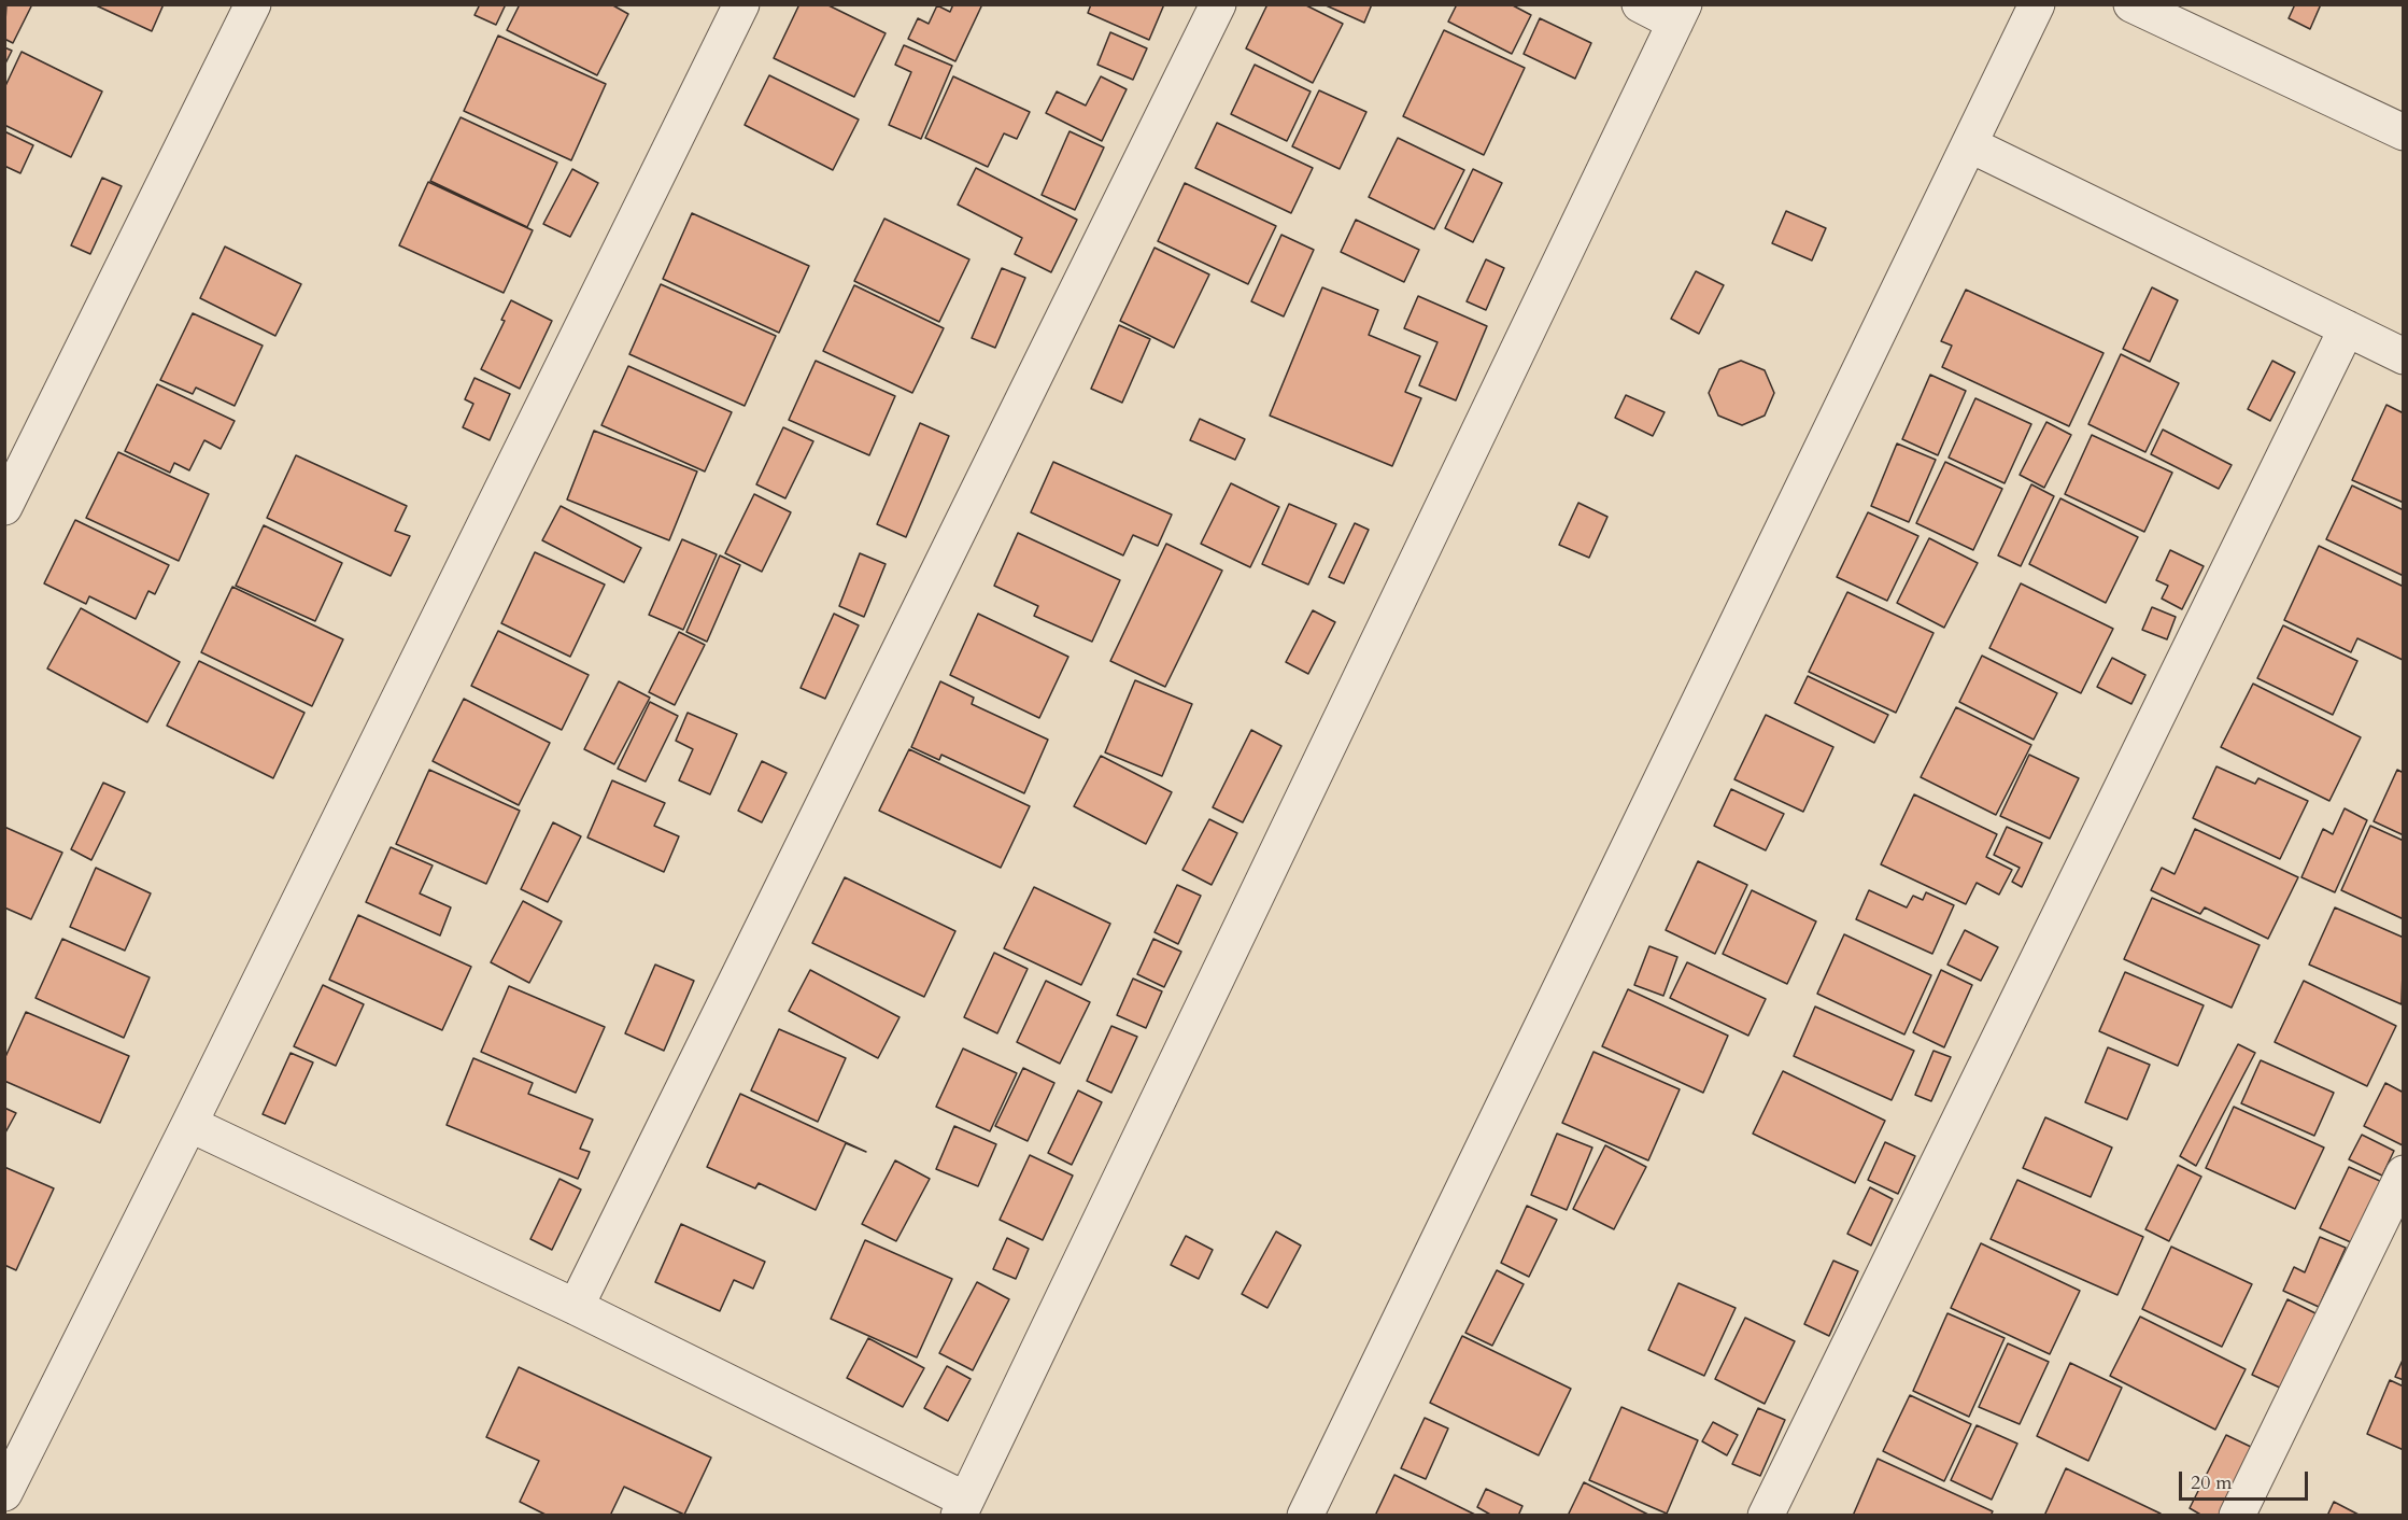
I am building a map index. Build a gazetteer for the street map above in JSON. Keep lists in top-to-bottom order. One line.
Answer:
{"scale_bar":"20 m"}
